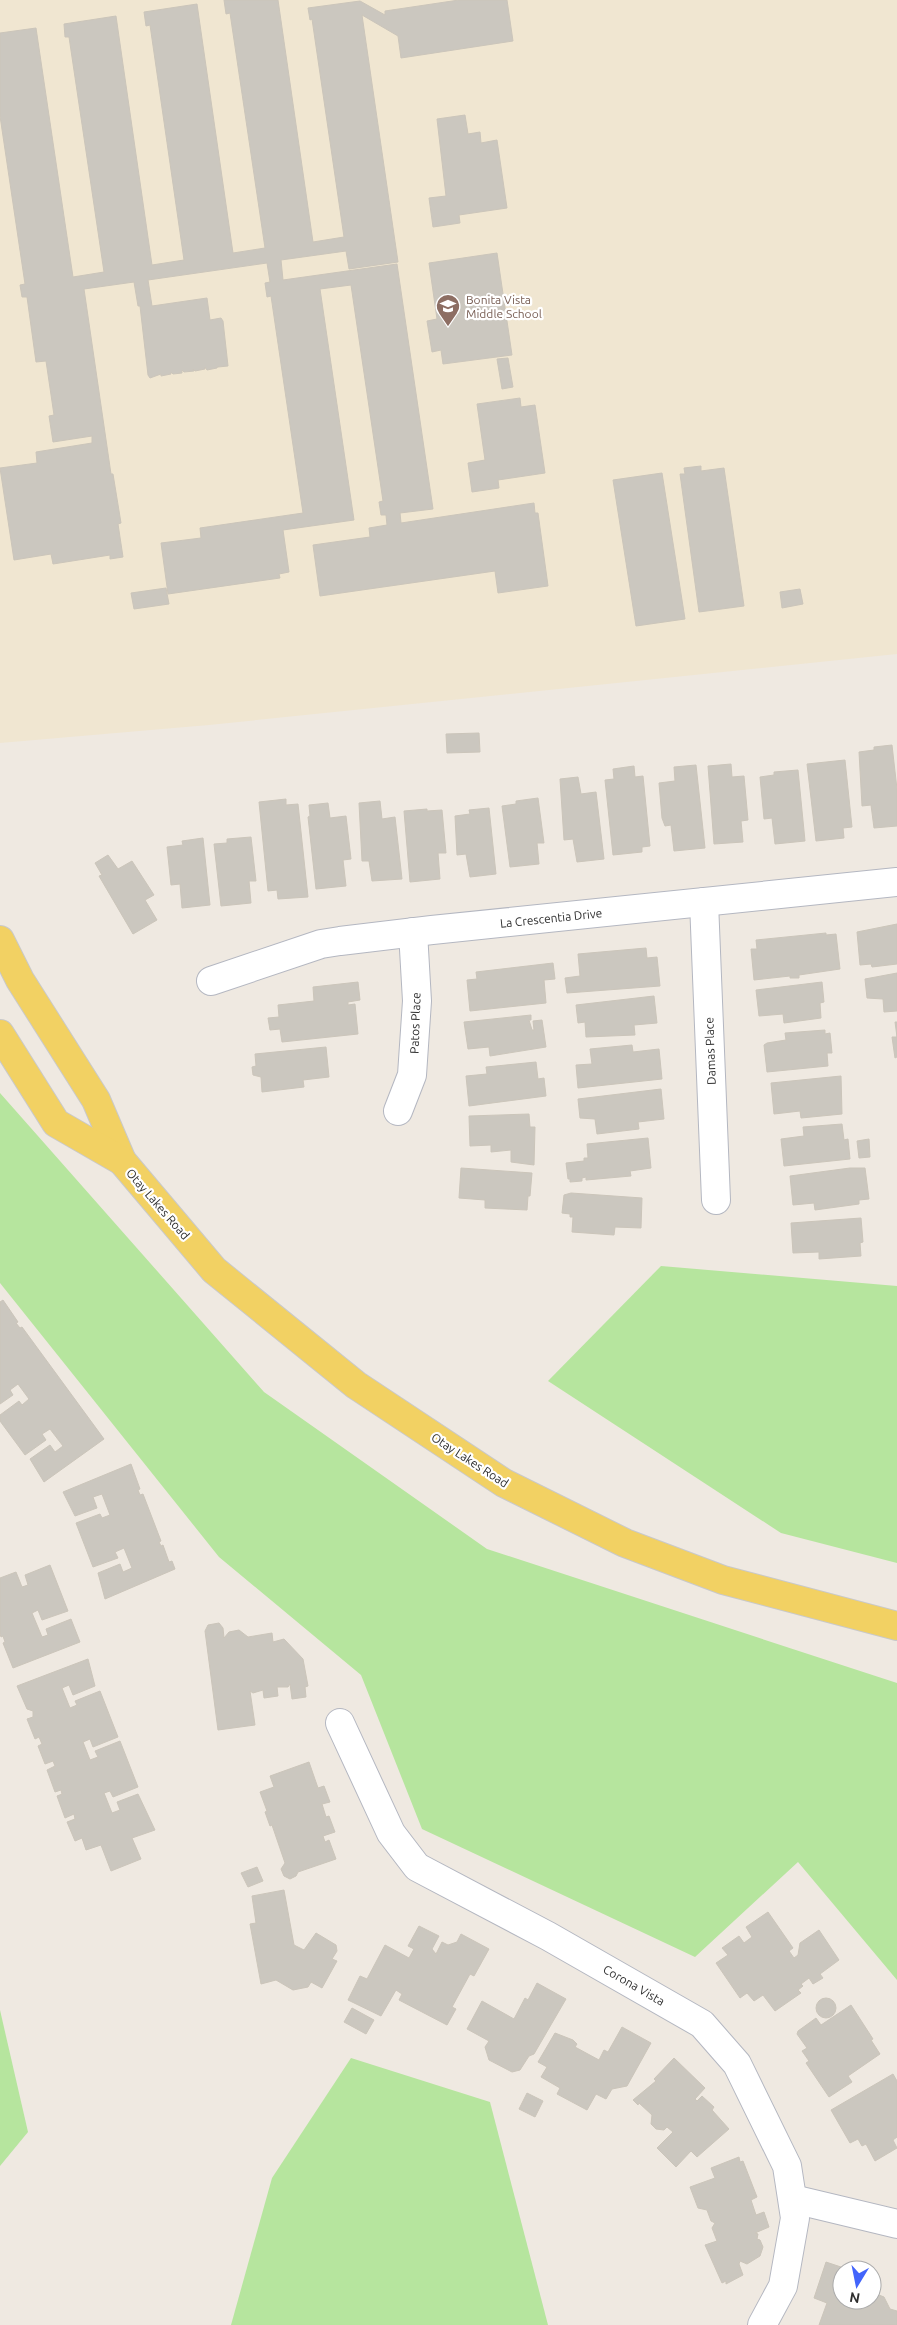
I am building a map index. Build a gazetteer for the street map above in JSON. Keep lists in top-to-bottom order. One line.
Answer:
{"streets":{"main road":["Otay Lakes Road"],"street":["La Crescentia Drive","Patos Place","Damas Place","Corona Vista"]},"crossings":[["La Crescentia Drive","Patos Place"],["La Crescentia Drive","Damas Place"]],"places":{"school or university":["Bonita Vista Middle School"]},"north":"bottom"}
